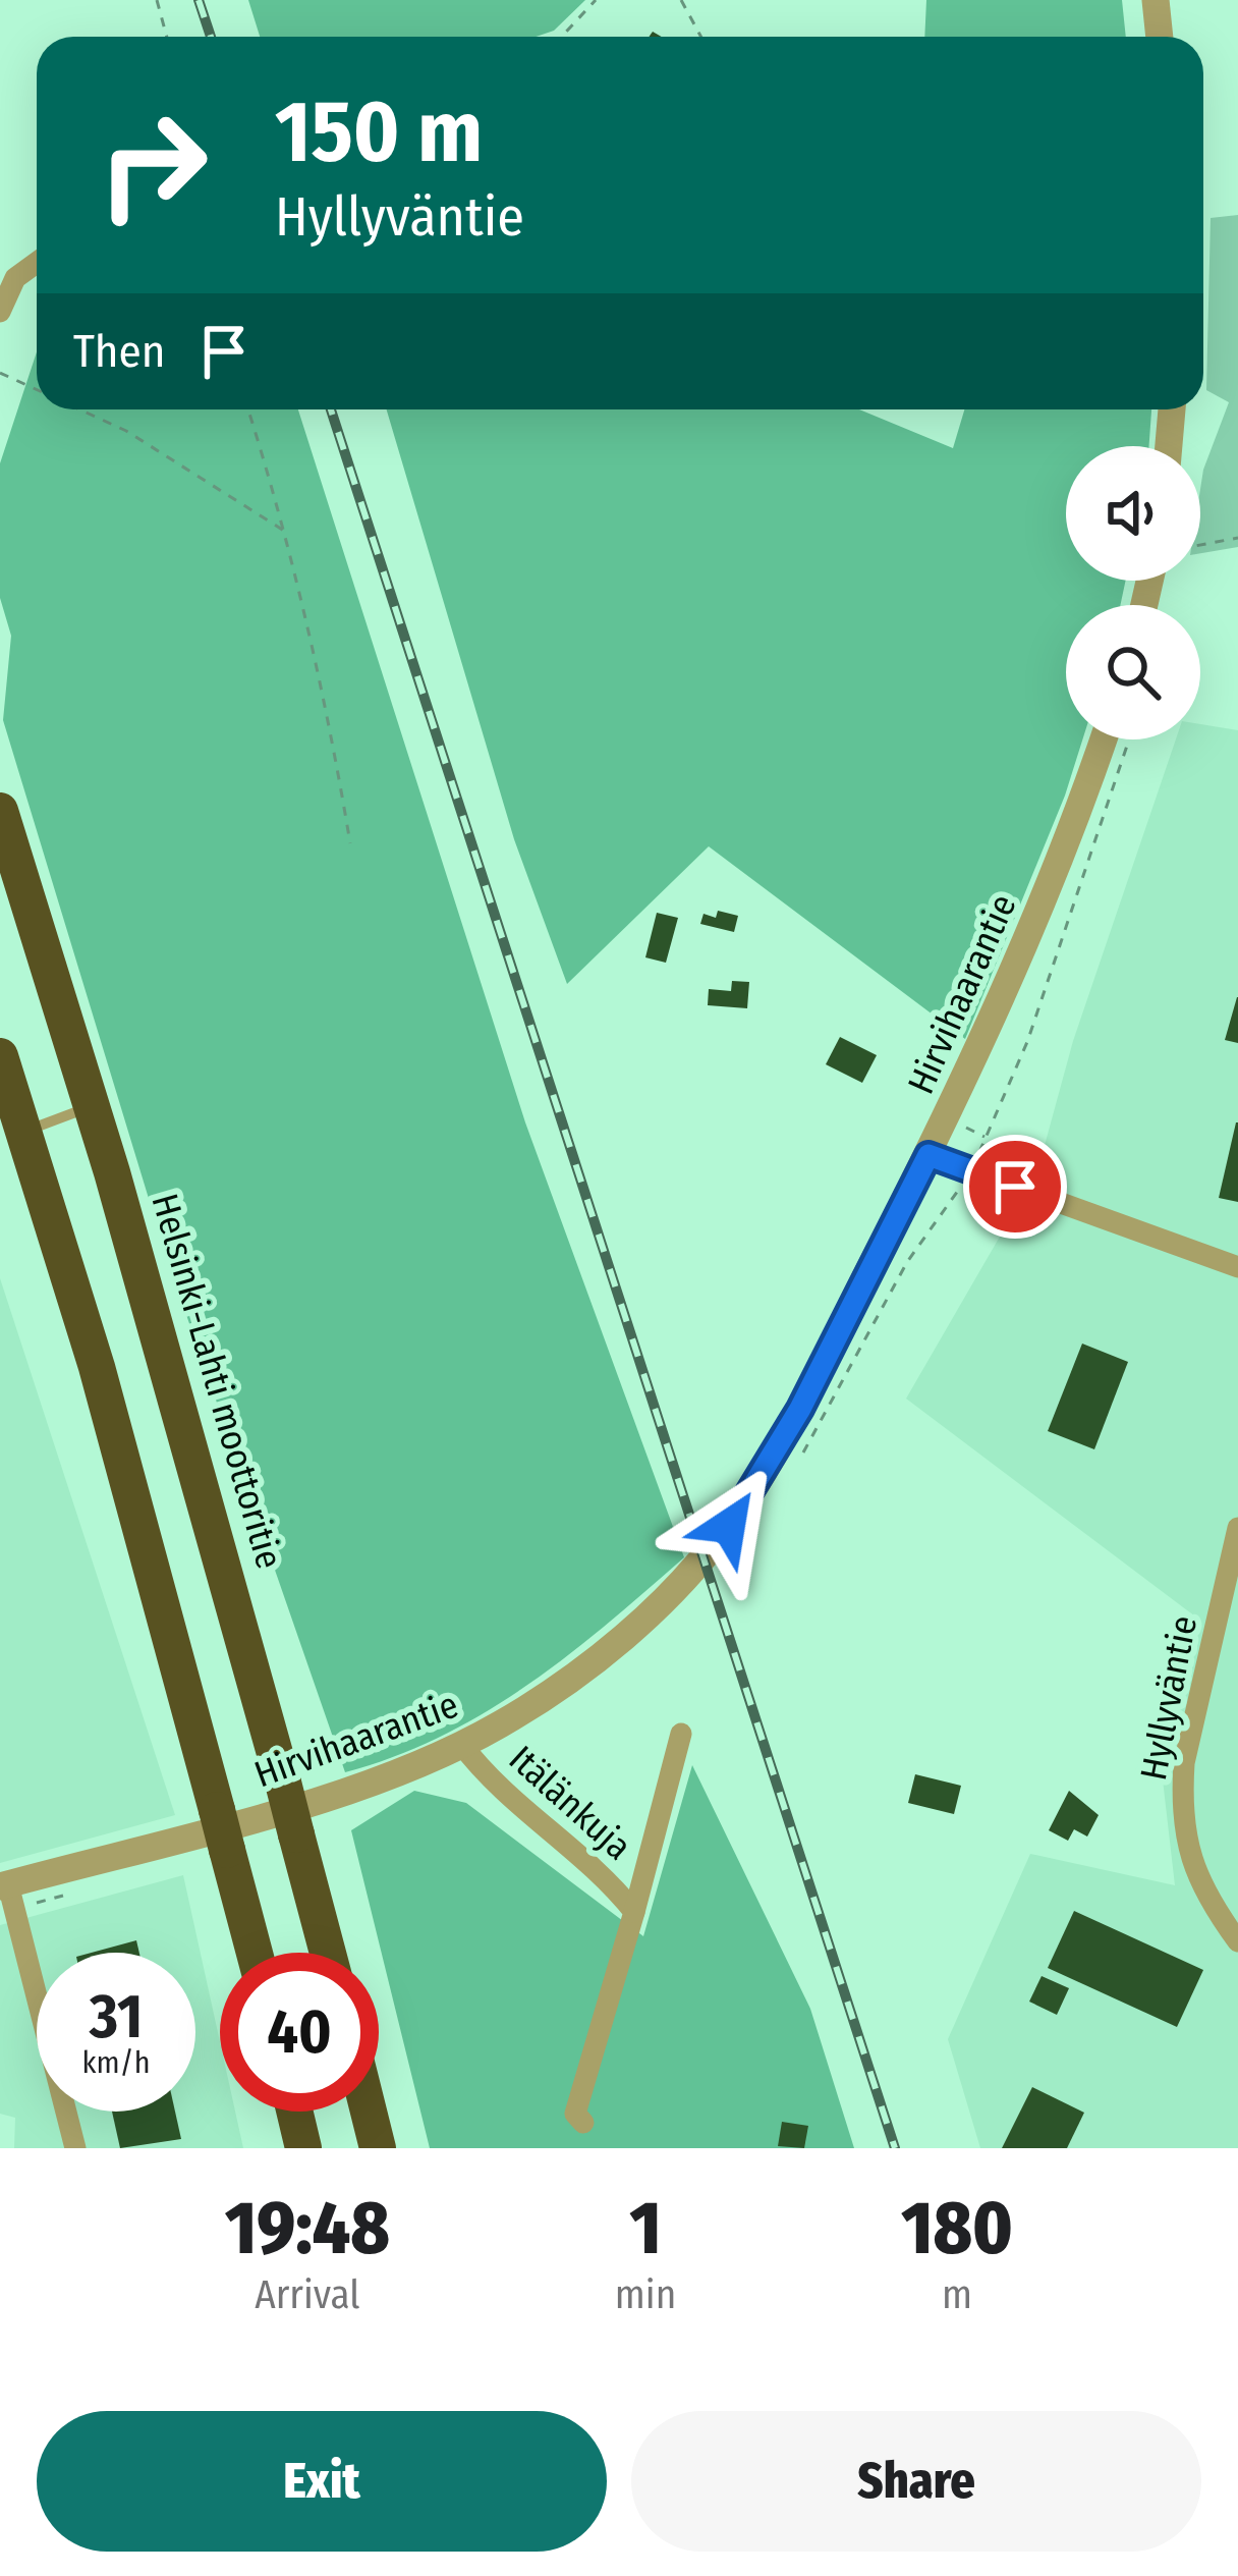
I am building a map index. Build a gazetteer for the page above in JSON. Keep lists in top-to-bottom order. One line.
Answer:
{"streets":{"highway":["Helsinki-Lahti moottoritie"],"street":["Hirvihaarantie","Hyllyväntie","Itälänkuja"]},"crossings":[["Hirvihaarantie","Itälänkuja"]],"page":{"turn":["150 m","Hyllyväntie"],"then":"Then","speed":"31 km/h","limit":"40","eta":["19:48","Arrival","1","min","180","m"],"buttons":["Exit","Share"]}}
